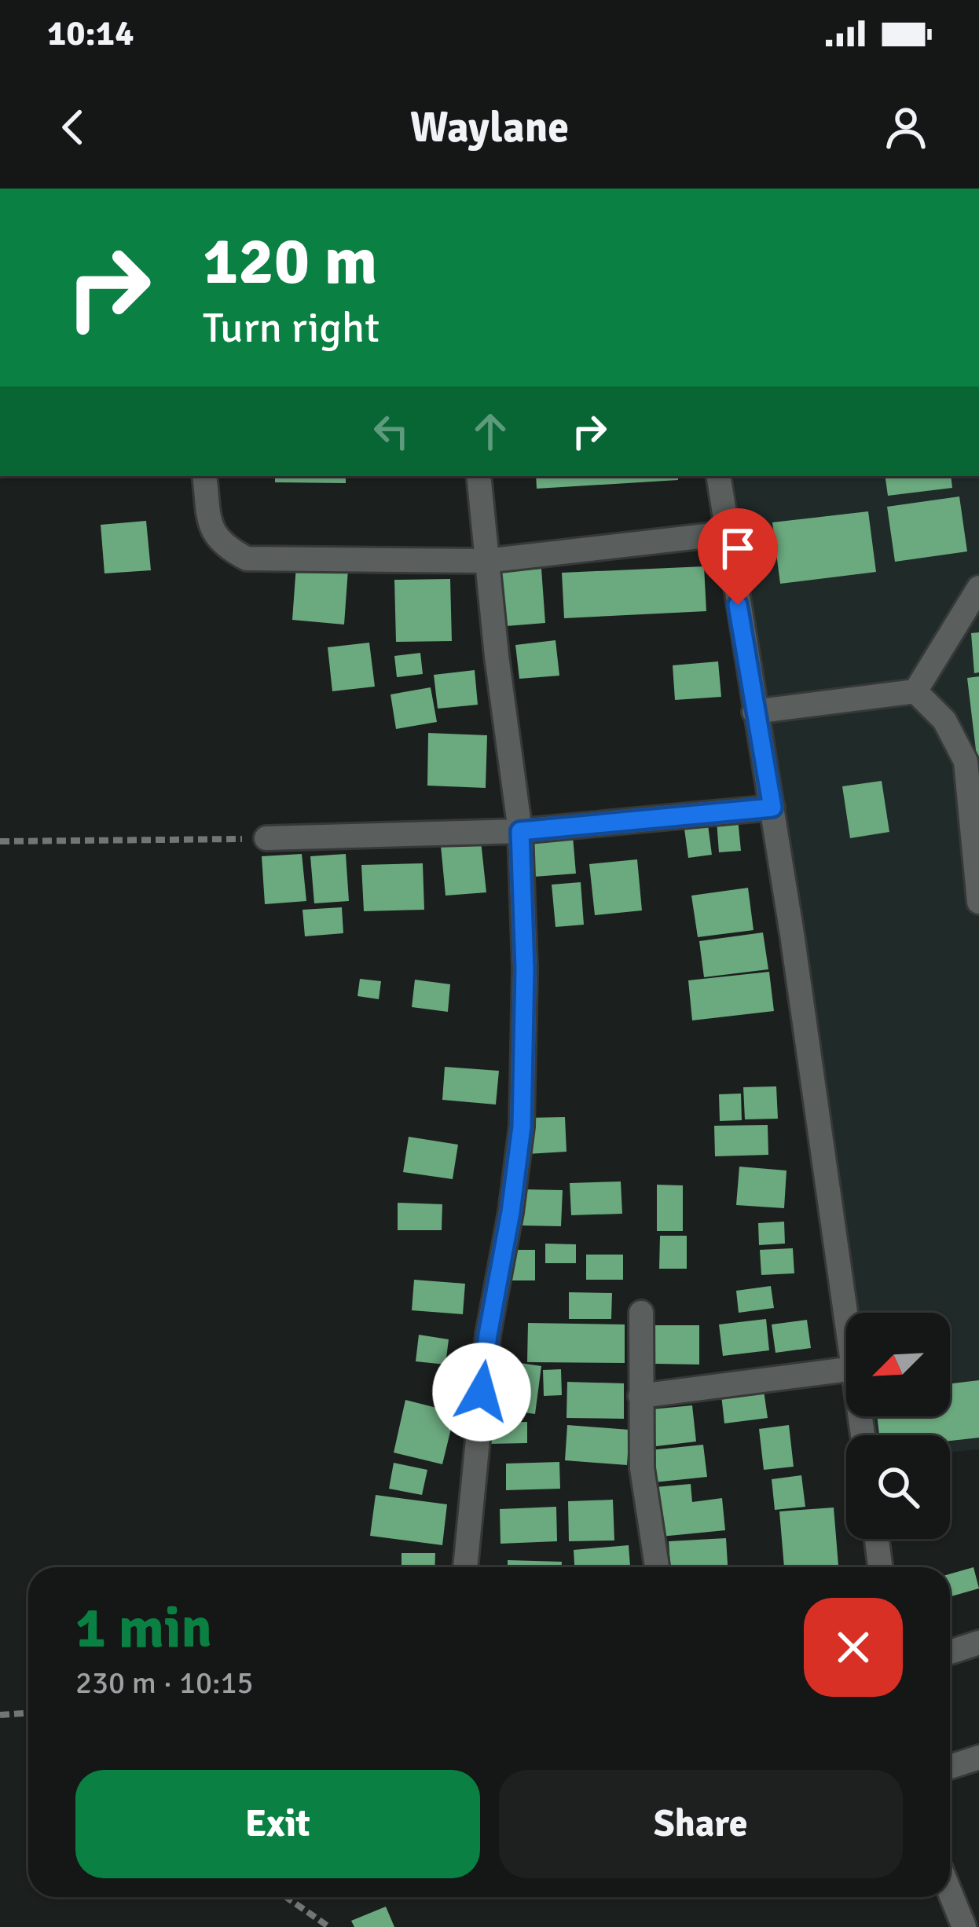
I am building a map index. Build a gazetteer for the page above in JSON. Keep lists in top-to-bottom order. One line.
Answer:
{"north":"bottom left","page":{"status":"10:14","header":"Waylane","turn":["120 m","Turn right"],"heading":["1 min","230 m · 10:15"],"buttons":["Exit","Share"]}}
